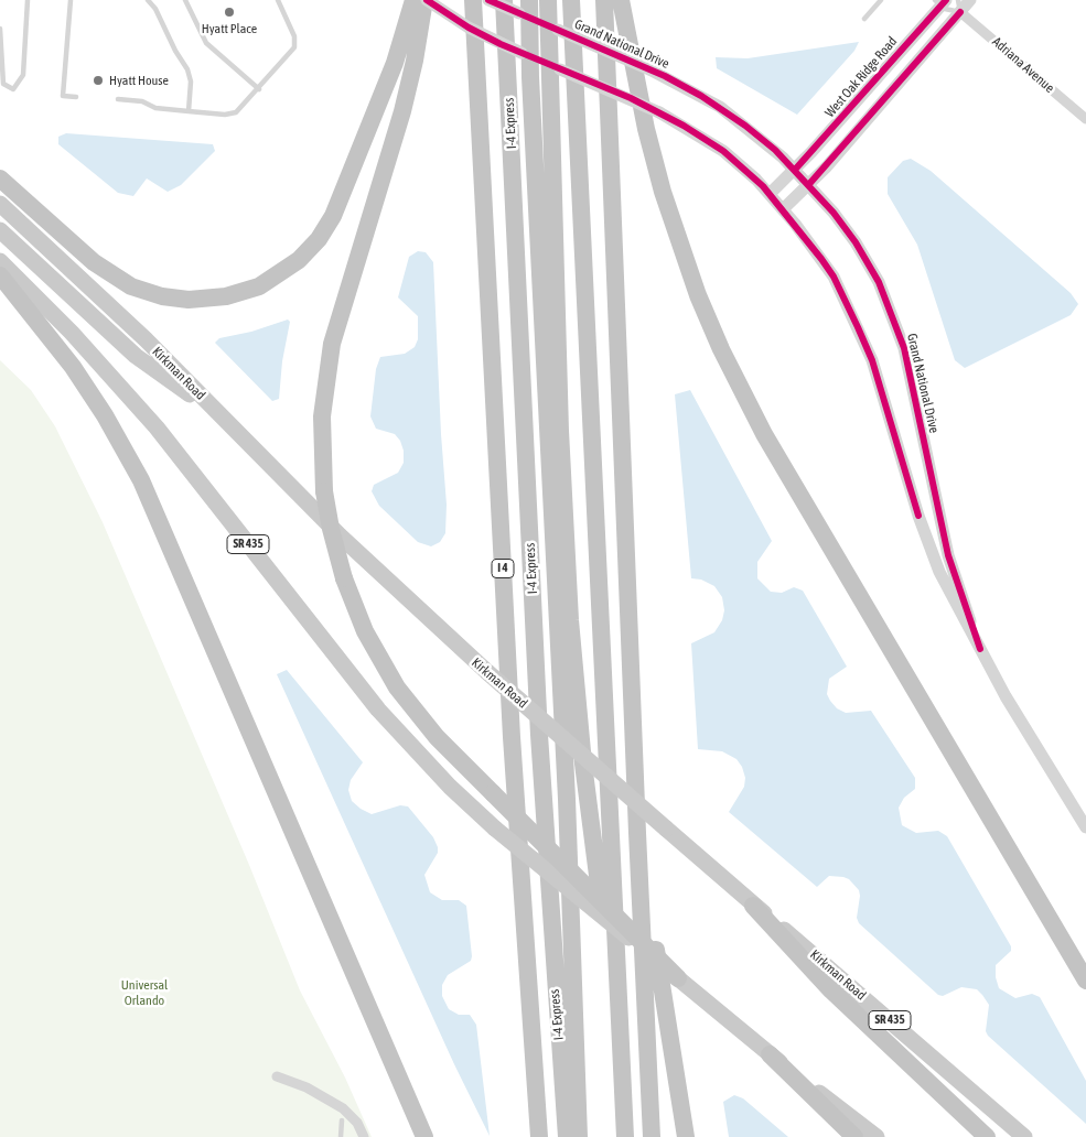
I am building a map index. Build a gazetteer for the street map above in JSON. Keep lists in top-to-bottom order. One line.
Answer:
{"streets":{"highway":["I-4 Express","I 4"],"main road":["Kirkman Road","SR 435"],"street":["Grand National Drive","Adriana Avenue","West Oak Ridge Road"]},"crossings":[["Grand National Drive","West Oak Ridge Road"]],"parks":["Universal Orlando"],"places":["Hyatt Place","Hyatt House"]}
